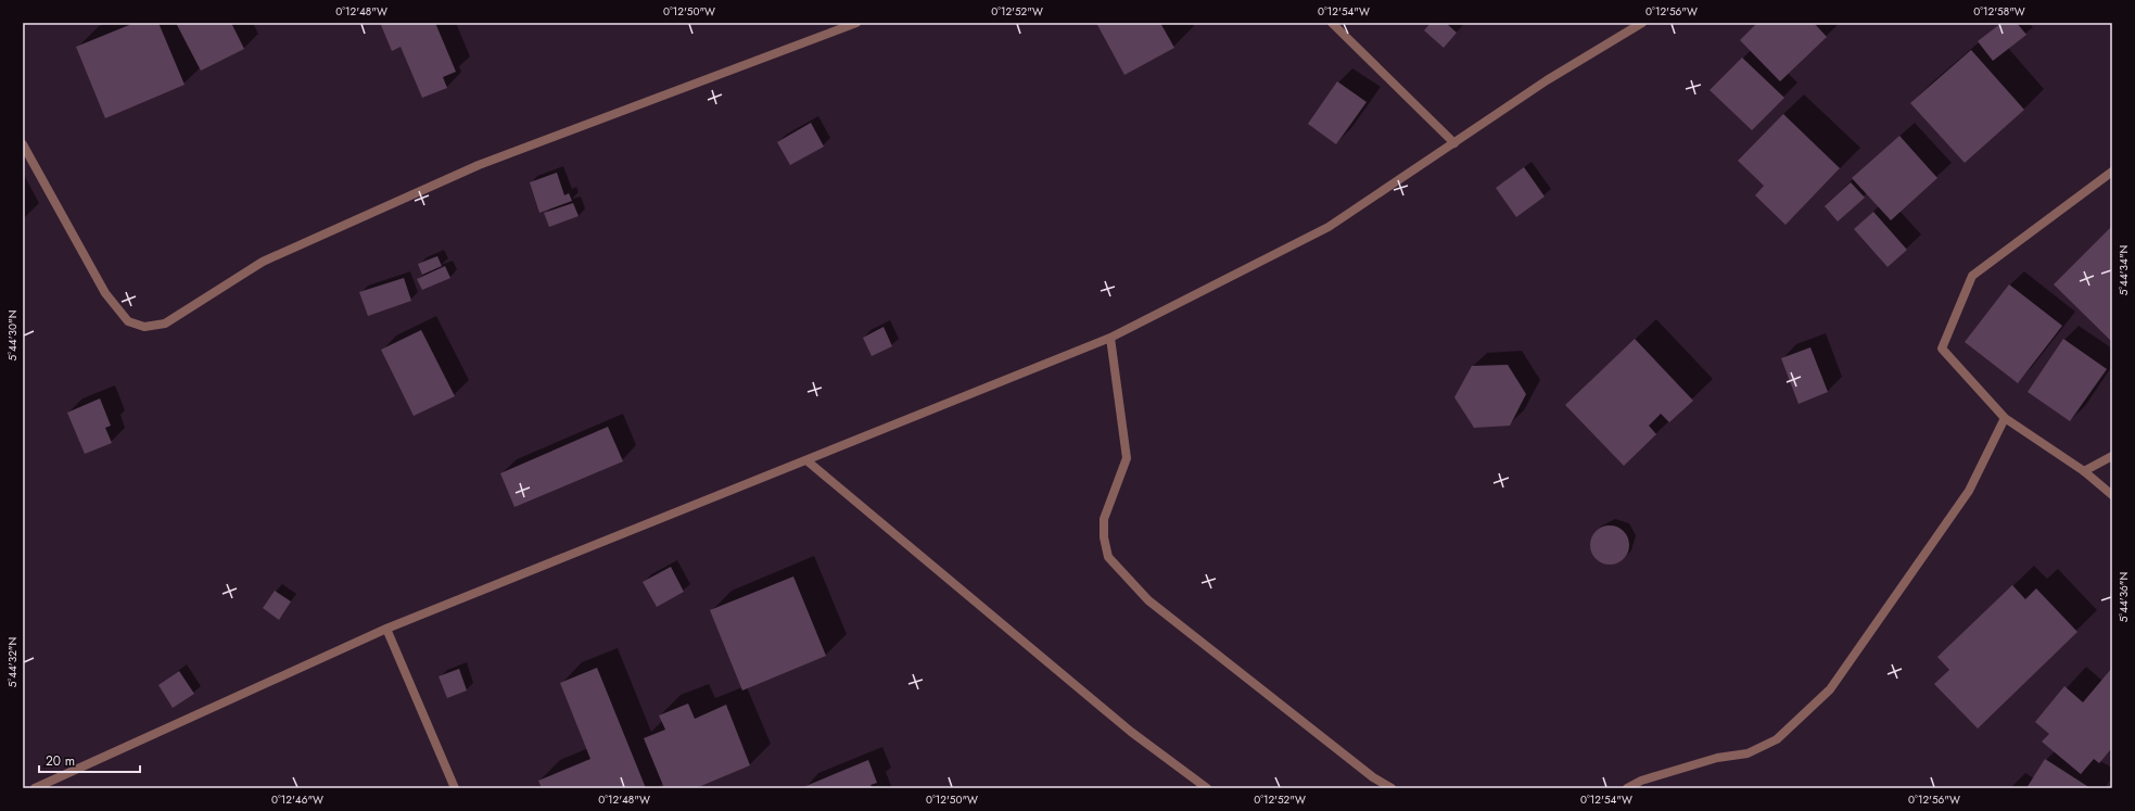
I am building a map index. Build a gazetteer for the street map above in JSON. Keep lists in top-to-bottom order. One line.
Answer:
{"scale_bar":"20 m","coordinates":["0°12'48\"W","0°12'50\"W","0°12'52\"W","0°12'54\"W","0°12'56\"W","0°12'58\"W","5°44'34\"N","5°44'30\"N","5°44'36\"N","5°44'32\"N","0°12'46\"W"]}
